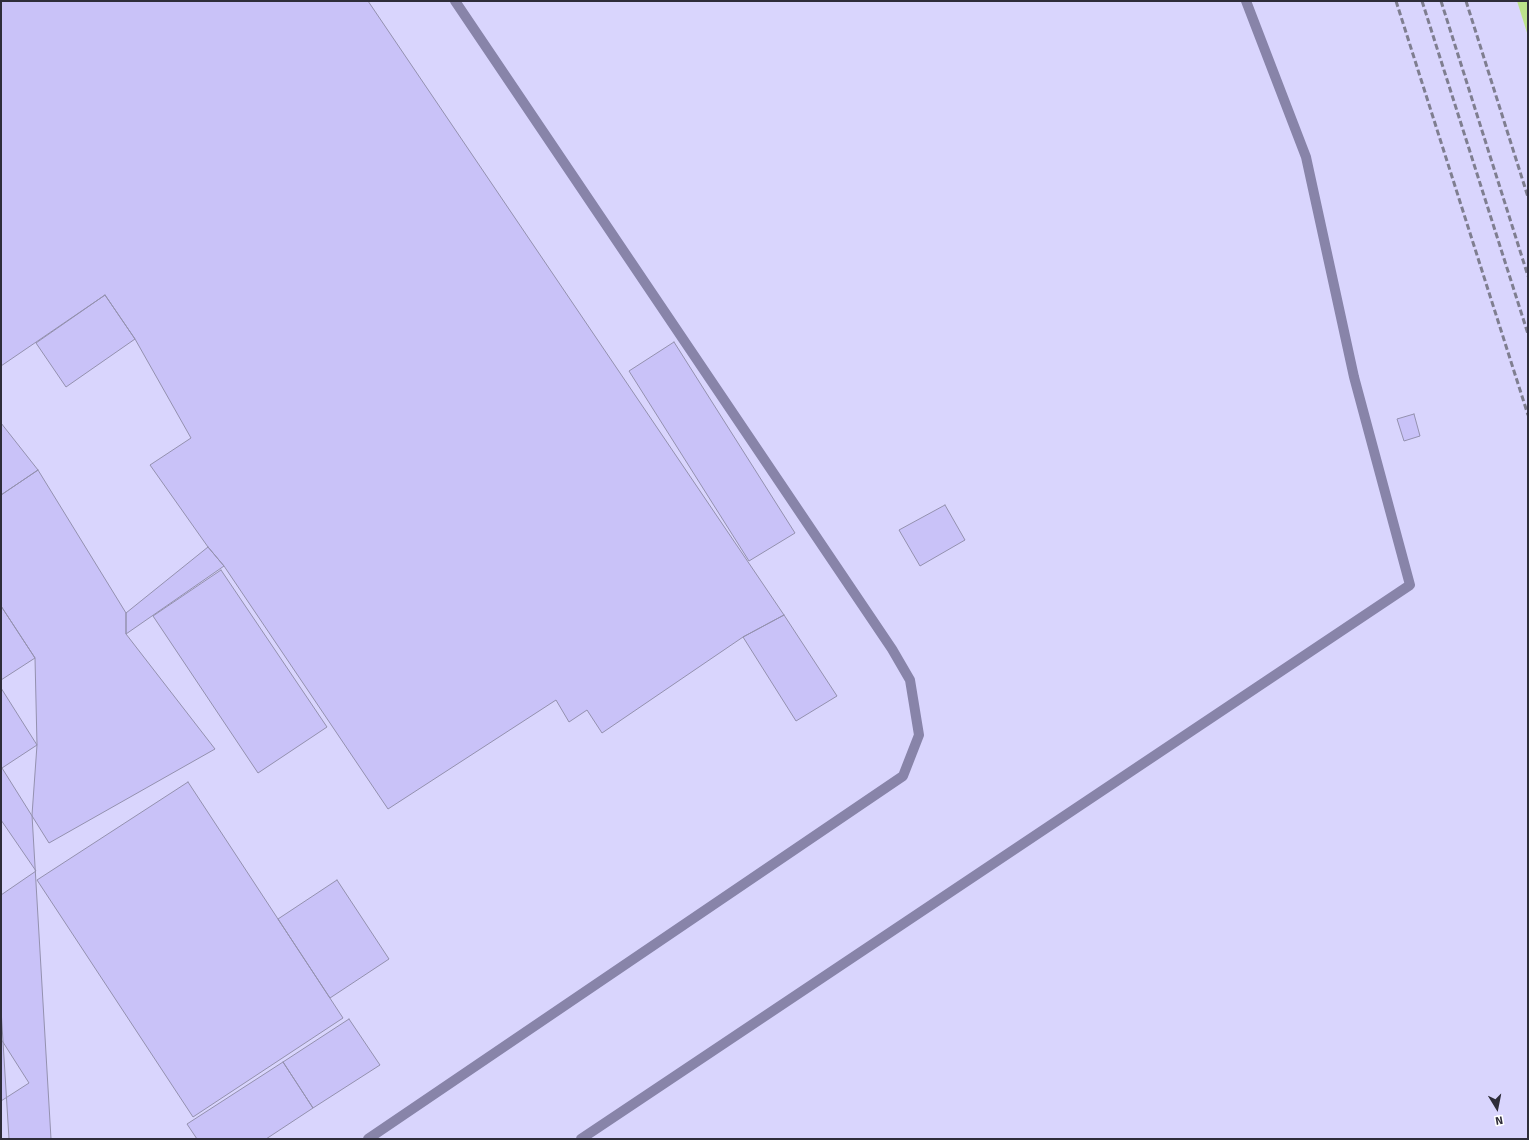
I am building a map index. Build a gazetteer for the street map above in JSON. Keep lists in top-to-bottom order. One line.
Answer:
{"north":"bottom"}
